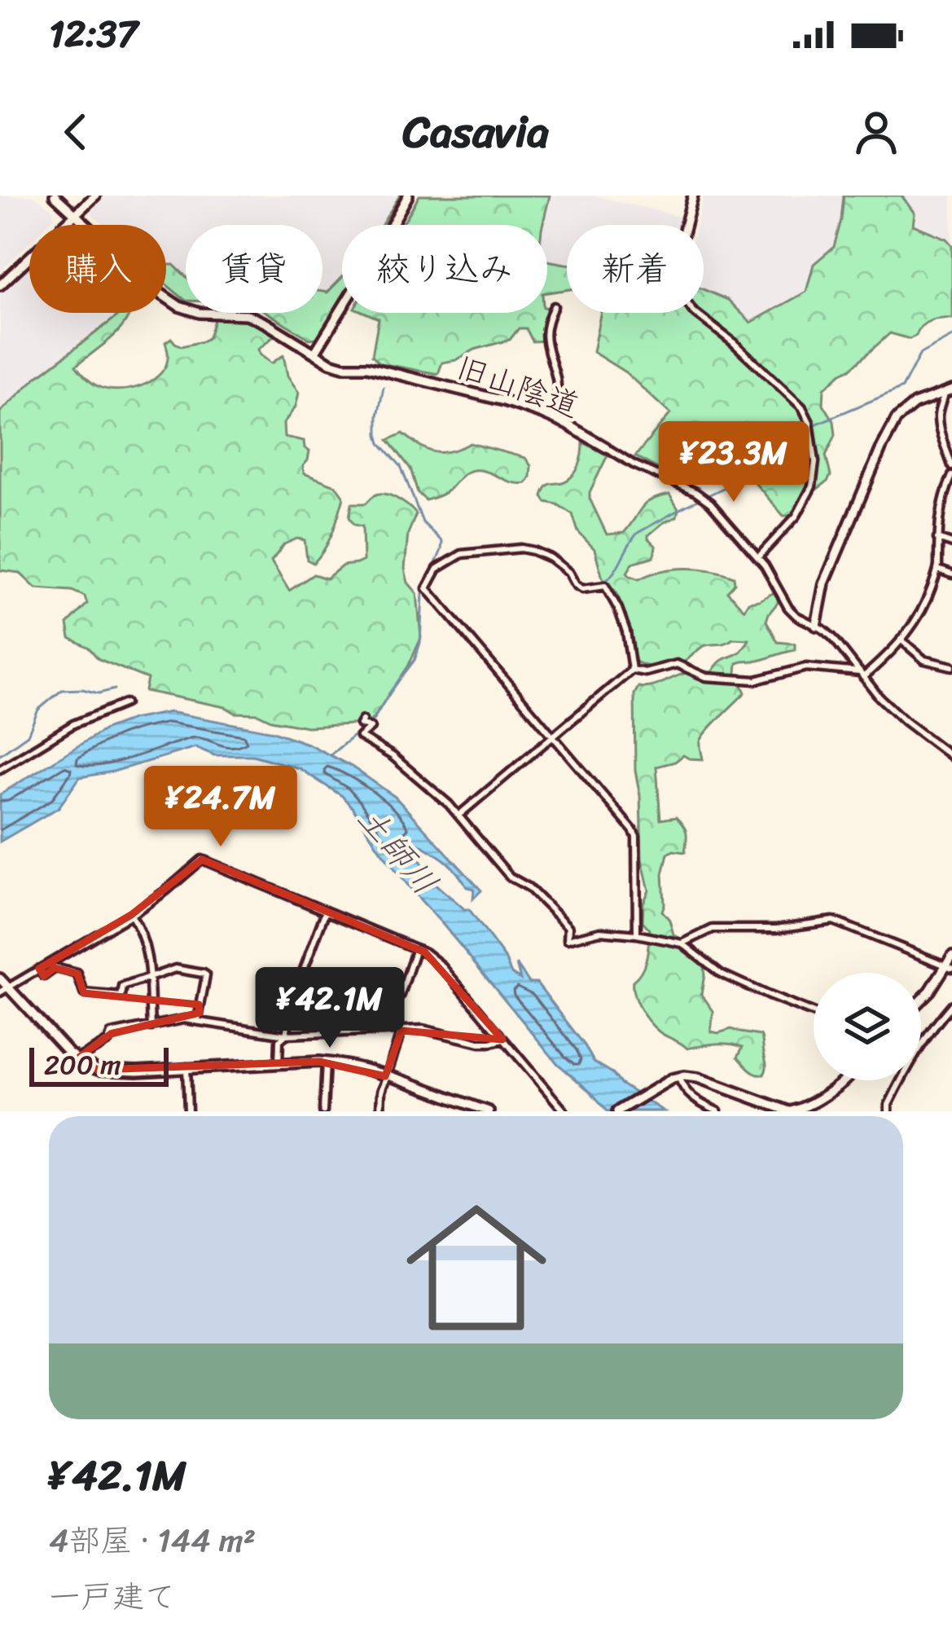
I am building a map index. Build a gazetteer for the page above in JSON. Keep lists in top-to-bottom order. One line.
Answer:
{"streets":{"street":["旧山陰道"]},"water":["土師川"],"scale_bar":"200 m","page":{"status":"12:37","header":"Casavia","chip":["購入","賃貸","絞り込み","新着"],"price":["¥23.3M","¥24.7M","¥42.1M"],"scale":"200 m","list":[{"name":"¥42.1M","note":"4部屋 · 144 m² · 一戸建て"}]}}
